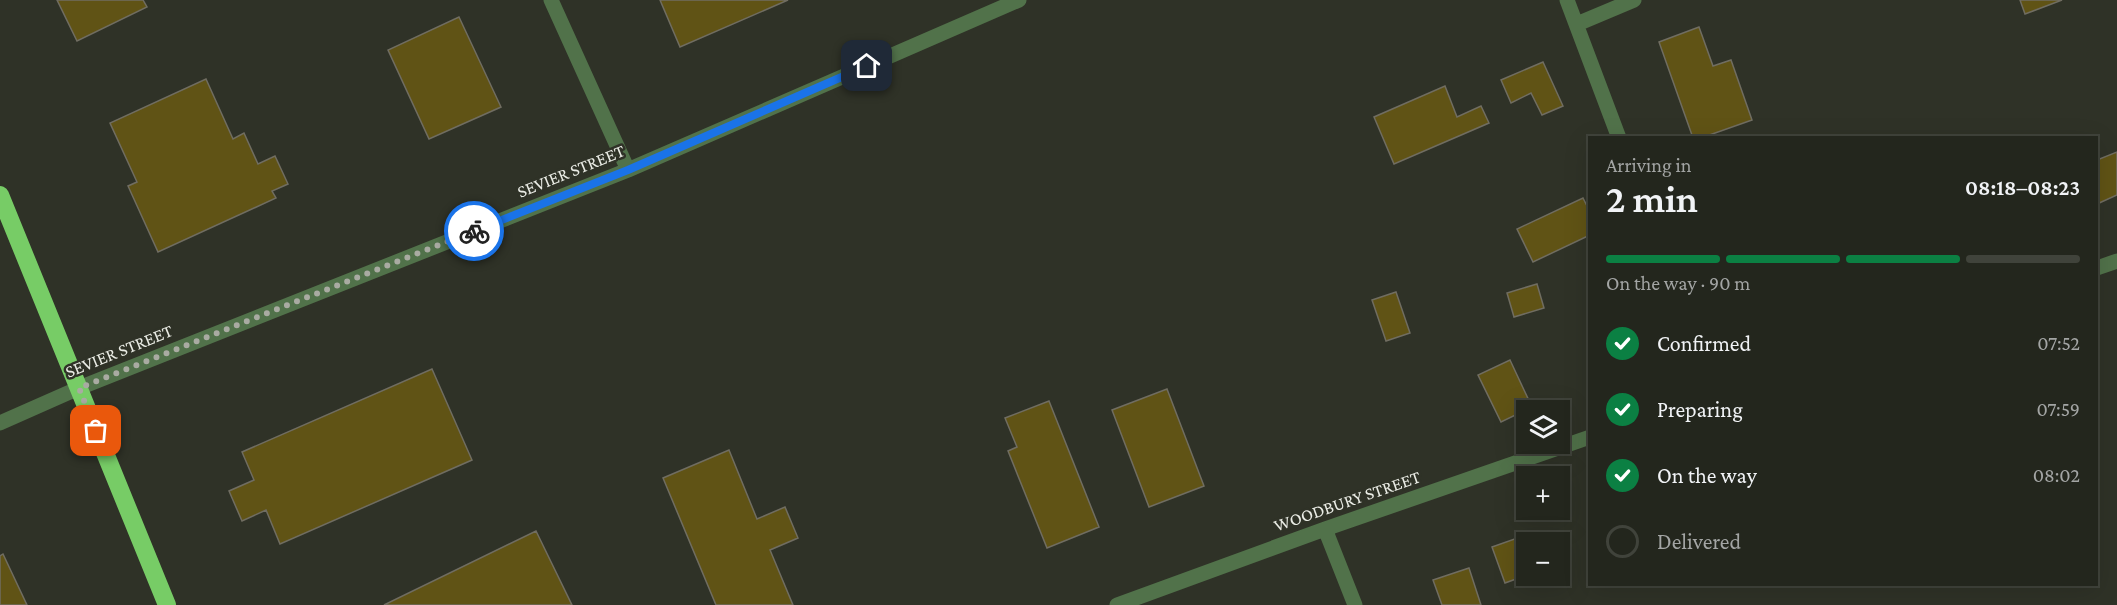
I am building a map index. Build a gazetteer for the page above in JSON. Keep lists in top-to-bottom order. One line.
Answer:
{"streets":{"street":["SEVIER STREET","WOODBURY STREET"]},"page":{"heading":["2 min","Arriving in","08:18–08:23"],"bar":"On the way · 90 m","list":[["Confirmed","07:52"],["Preparing","07:59"],["On the way","08:02"],"Delivered"],"map_buttons":["+","−"]}}
